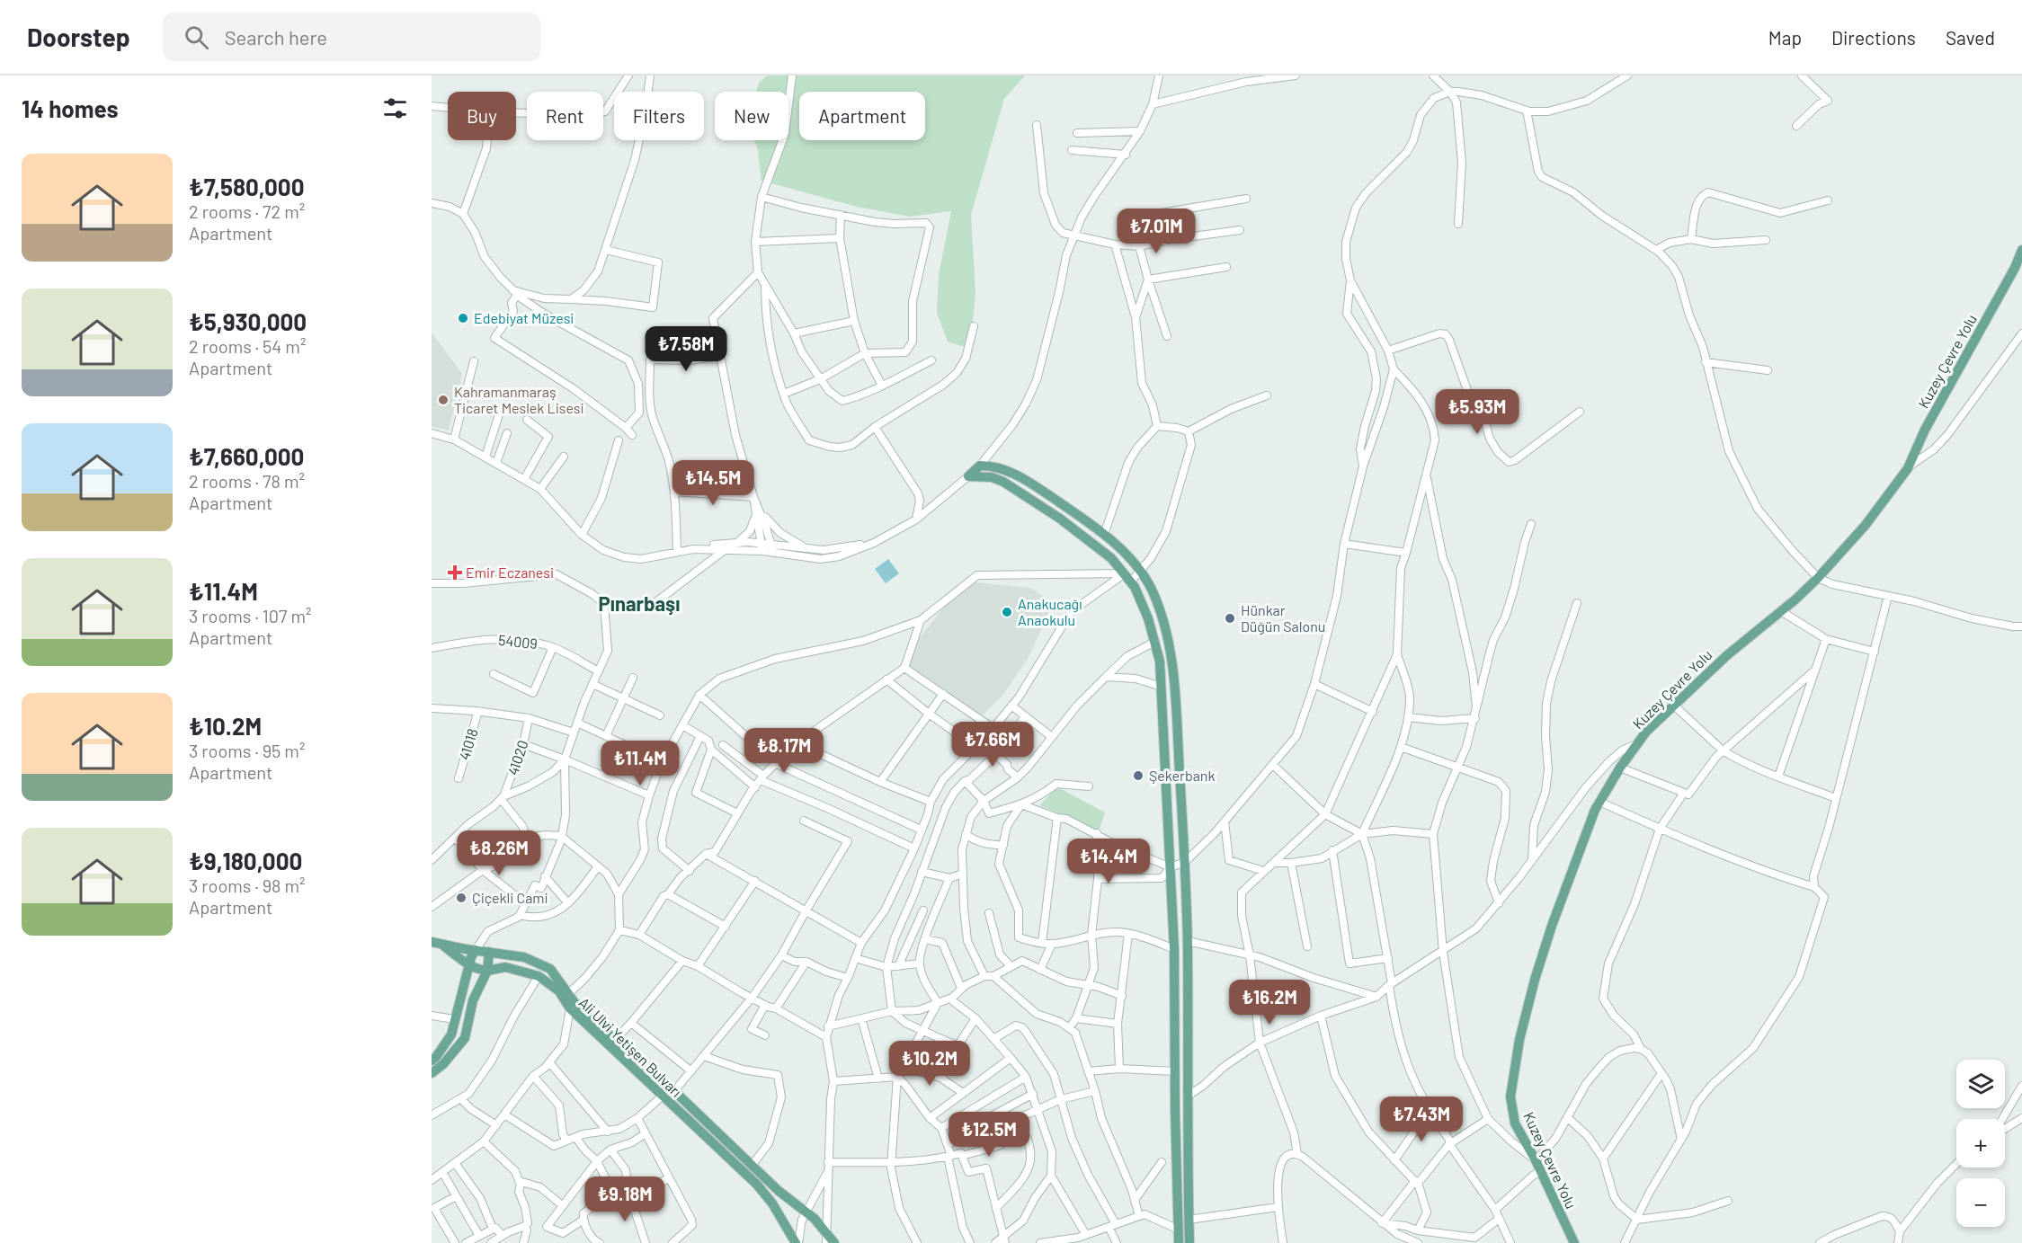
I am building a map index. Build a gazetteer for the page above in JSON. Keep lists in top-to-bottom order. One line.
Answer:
{"streets":{"main road":["Kuzey Çevre Yolu","Ali Ulvi Yetişen Bulvarı"],"street":["54009","41018","41020"]},"districts":["Pınarbaşı"],"places":{"other":["Edebiyat Müzesi","Kahramanmaraş Ticaret Meslek Lisesi","Anakucağı Anaokulu","Hünkar Düğün Salonu","Şekerbank","Çiçekli Cami"],"health":["Emir Eczanesi"]},"page":{"header":"Doorstep","search":"Search here","nav":["Map","Directions","Saved"],"heading":"14 homes","chip":["Buy","Rent","Filters","New","Apartment"],"list":[{"name":"₺7,580,000","note":"2 rooms · 72 m² · Apartment"},{"name":"₺5,930,000","note":"2 rooms · 54 m² · Apartment"},{"name":"₺7,660,000","note":"2 rooms · 78 m² · Apartment"},{"name":"₺11.4M","note":"3 rooms · 107 m² · Apartment"},{"name":"₺10.2M","note":"3 rooms · 95 m² · Apartment"},{"name":"₺9,180,000","note":"3 rooms · 98 m² · Apartment"}],"price":["₺7.01M","₺7.58M","₺5.93M","₺14.5M","₺7.66M","₺8.17M","₺11.4M","₺8.26M","₺14.4M","₺16.2M","₺10.2M","₺7.43M","₺12.5M","₺9.18M"],"map_buttons":["+","−"]}}
